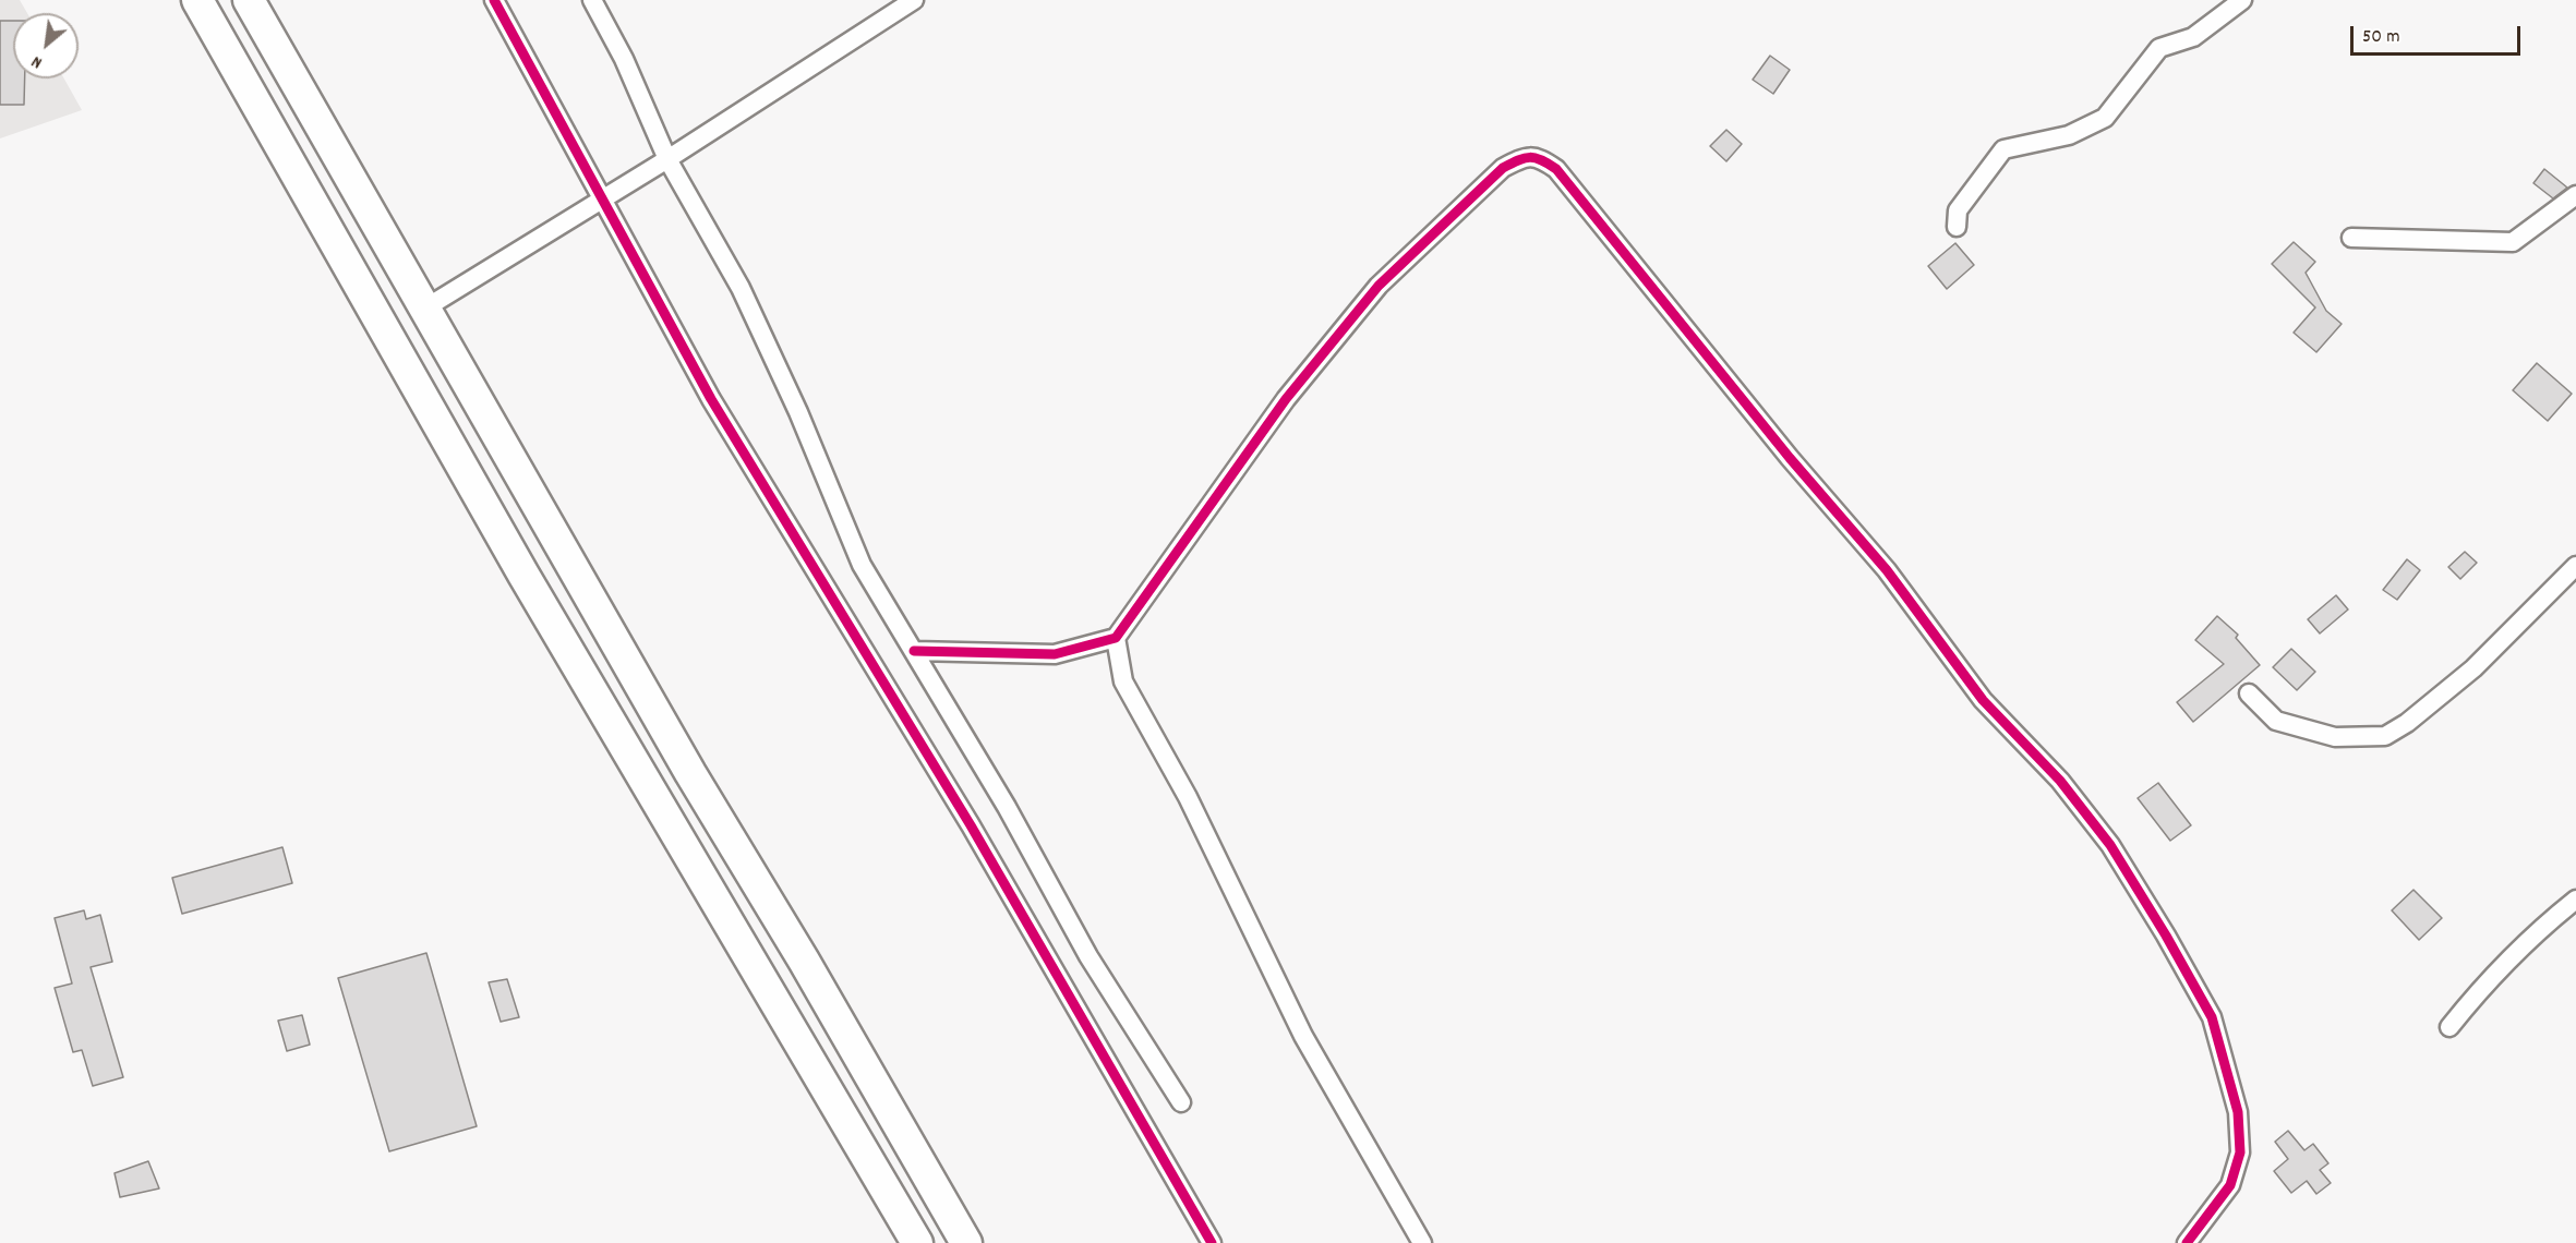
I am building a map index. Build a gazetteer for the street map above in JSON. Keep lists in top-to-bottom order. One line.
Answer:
{"scale_bar":"50 m","north":"bottom left"}
